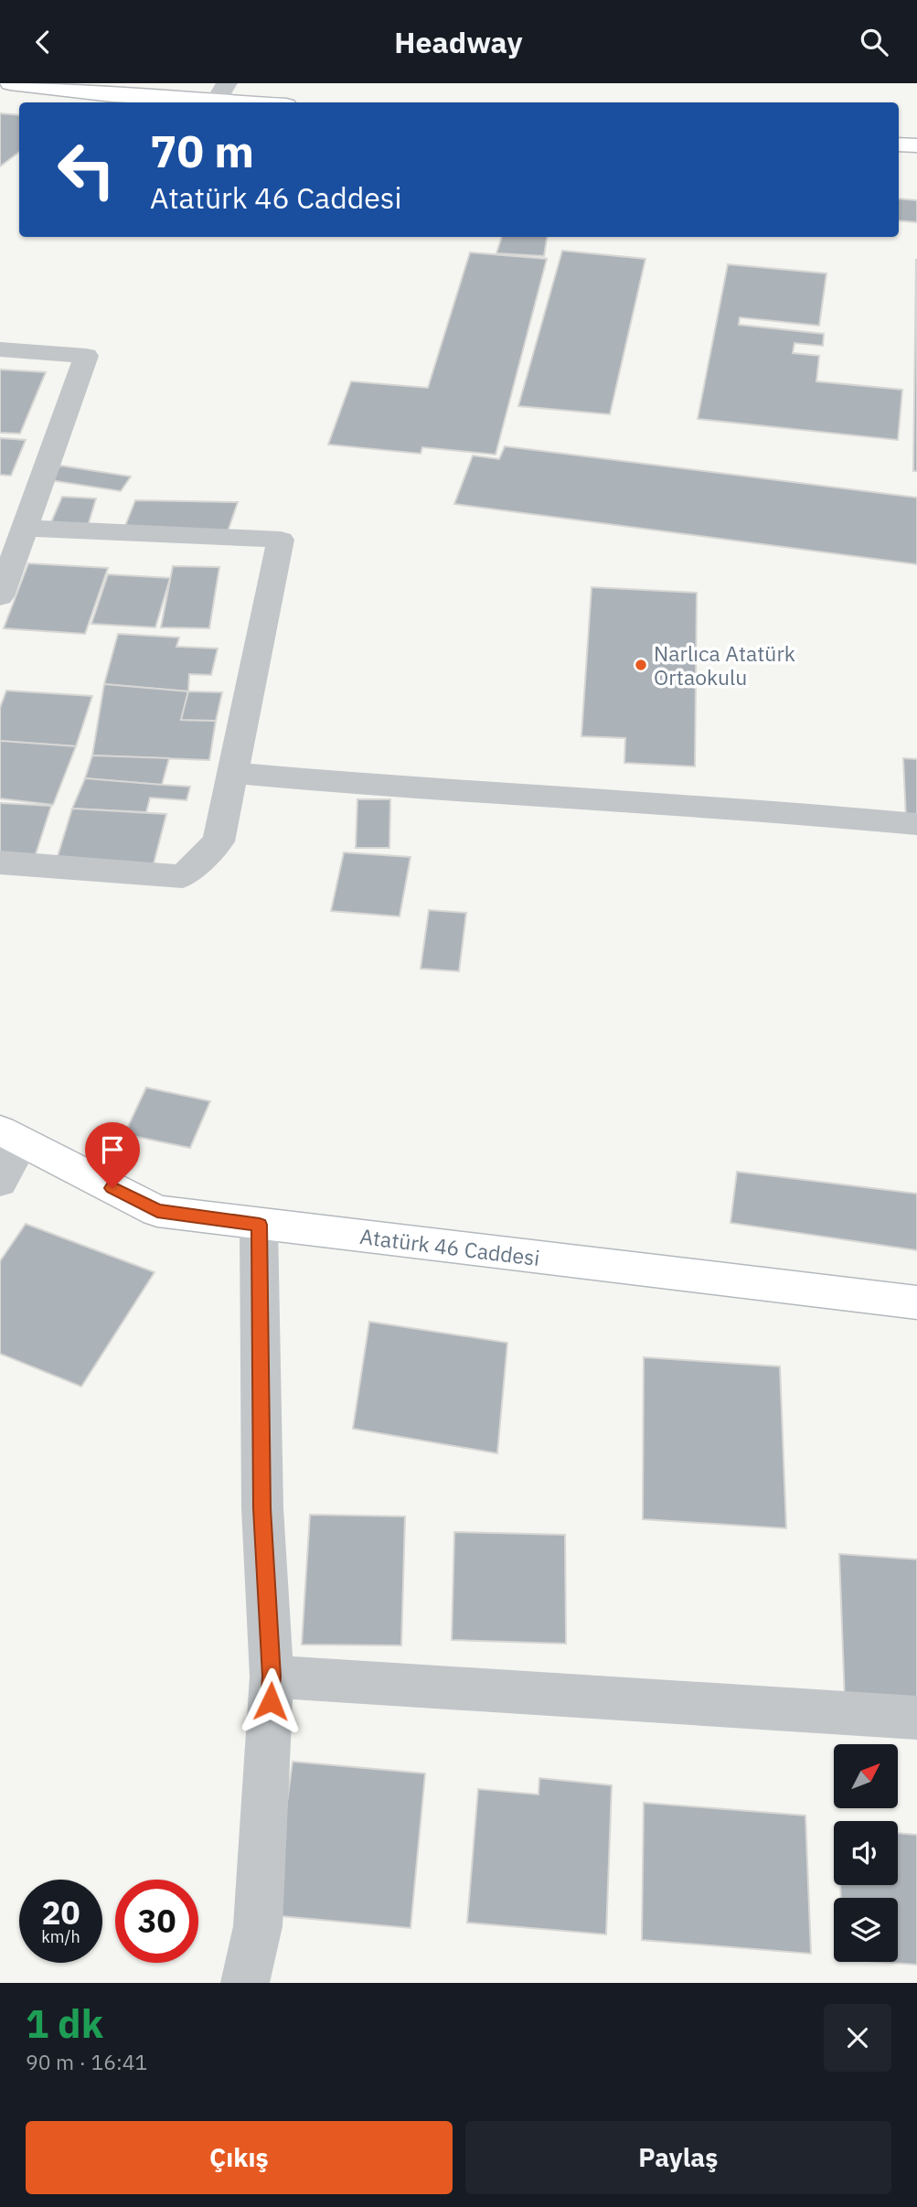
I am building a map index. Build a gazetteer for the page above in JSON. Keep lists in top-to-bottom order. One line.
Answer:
{"streets":{"street":["Atatürk 46 Caddesi"]},"places":["Narlıca Atatürk Ortaokulu"],"north":"top right","page":{"header":"Headway","turn":["70 m","Atatürk 46 Caddesi"],"speed":"20 km/h","limit":"30","heading":["1 dk","90 m · 16:41"],"buttons":["Çıkış","Paylaş"]}}
